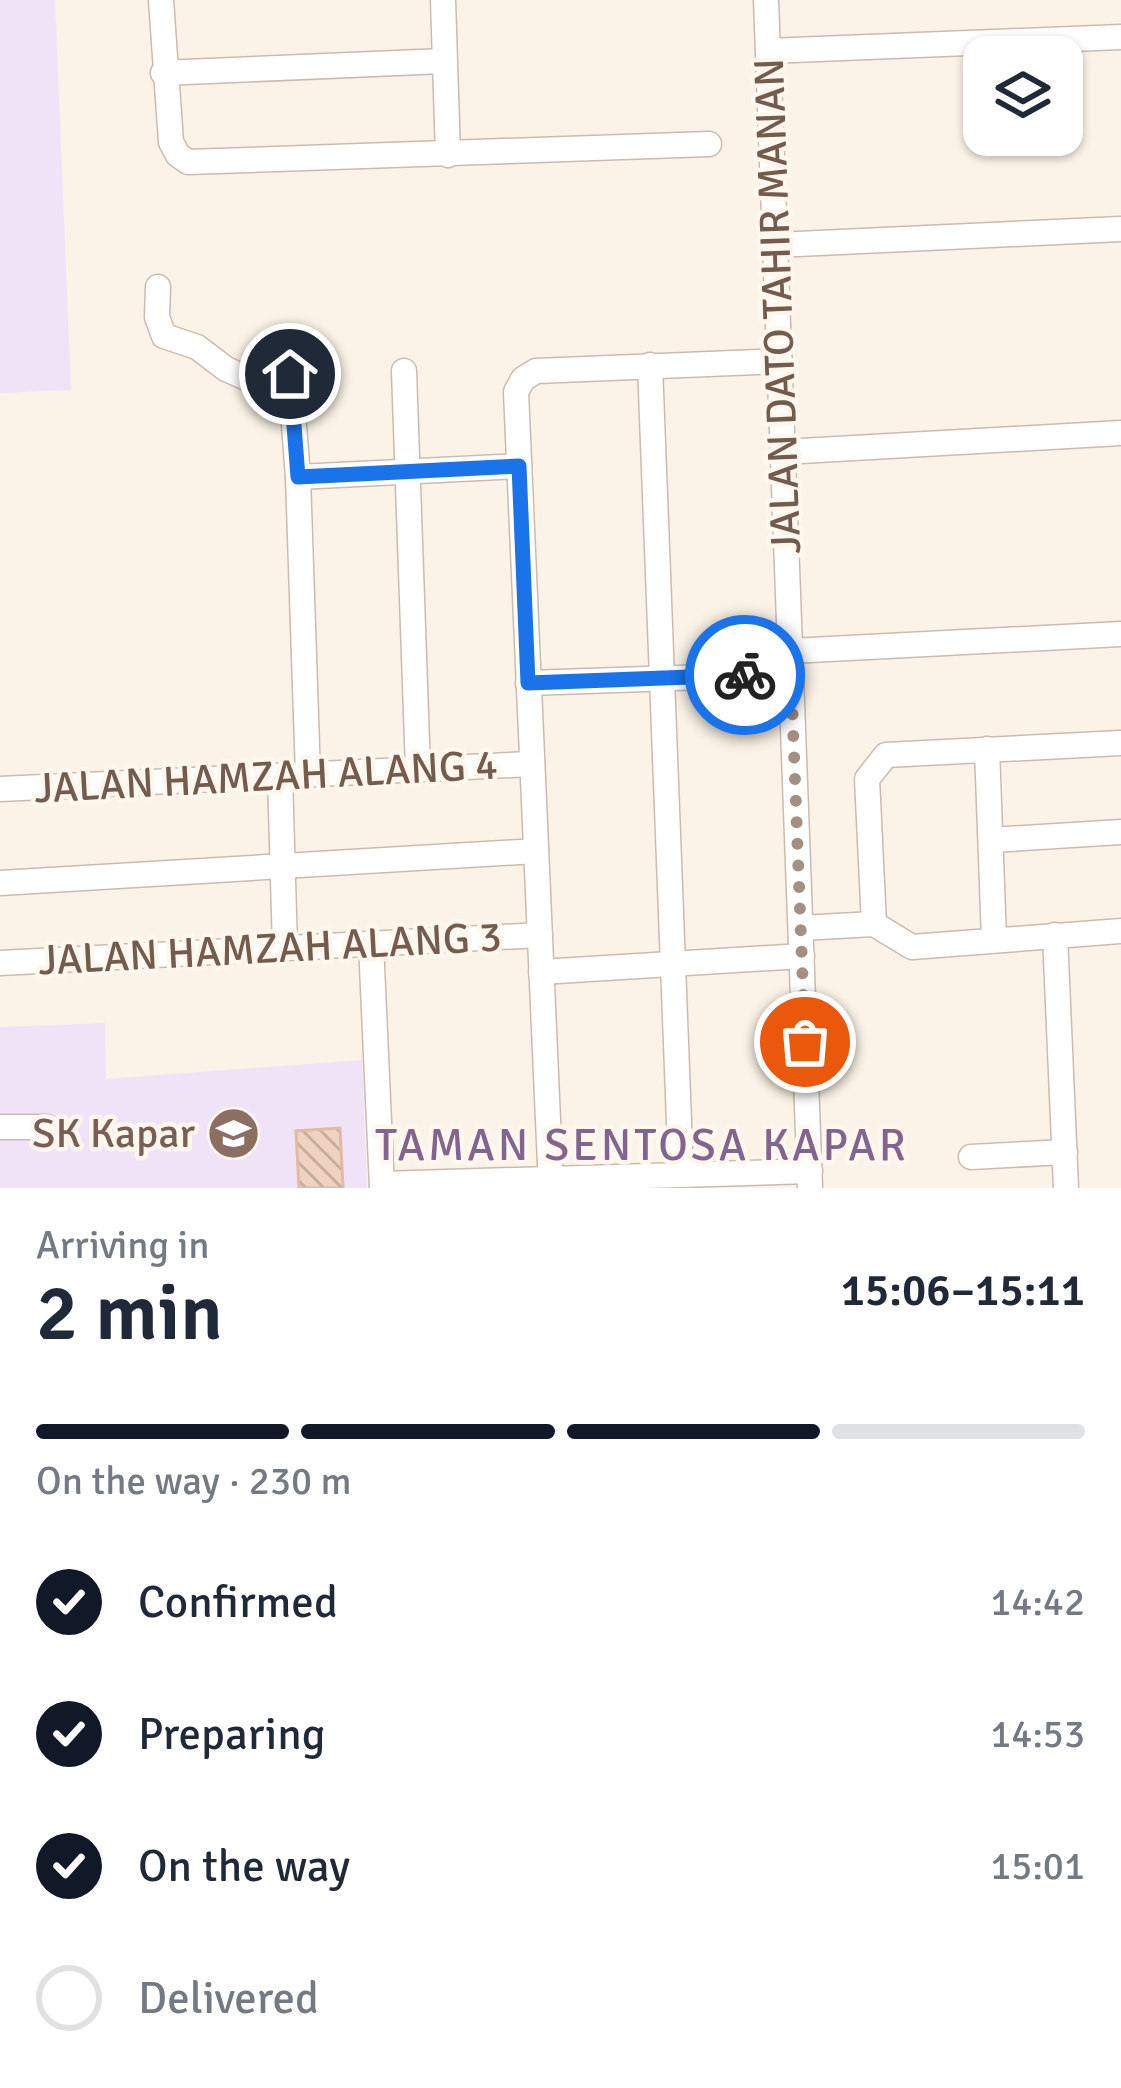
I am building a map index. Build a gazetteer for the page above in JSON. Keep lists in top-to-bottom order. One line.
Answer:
{"streets":{"street":["JALAN DATO TAHIR MANAN","JALAN HAMZAH ALANG 4","JALAN HAMZAH ALANG 3"]},"districts":["TAMAN SENTOSA KAPAR"],"places":{"school or university":["SK Kapar"]},"page":{"heading":["2 min","Arriving in","15:06–15:11"],"bar":"On the way · 230 m","list":[["Confirmed","14:42"],["Preparing","14:53"],["On the way","15:01"],"Delivered"]}}
